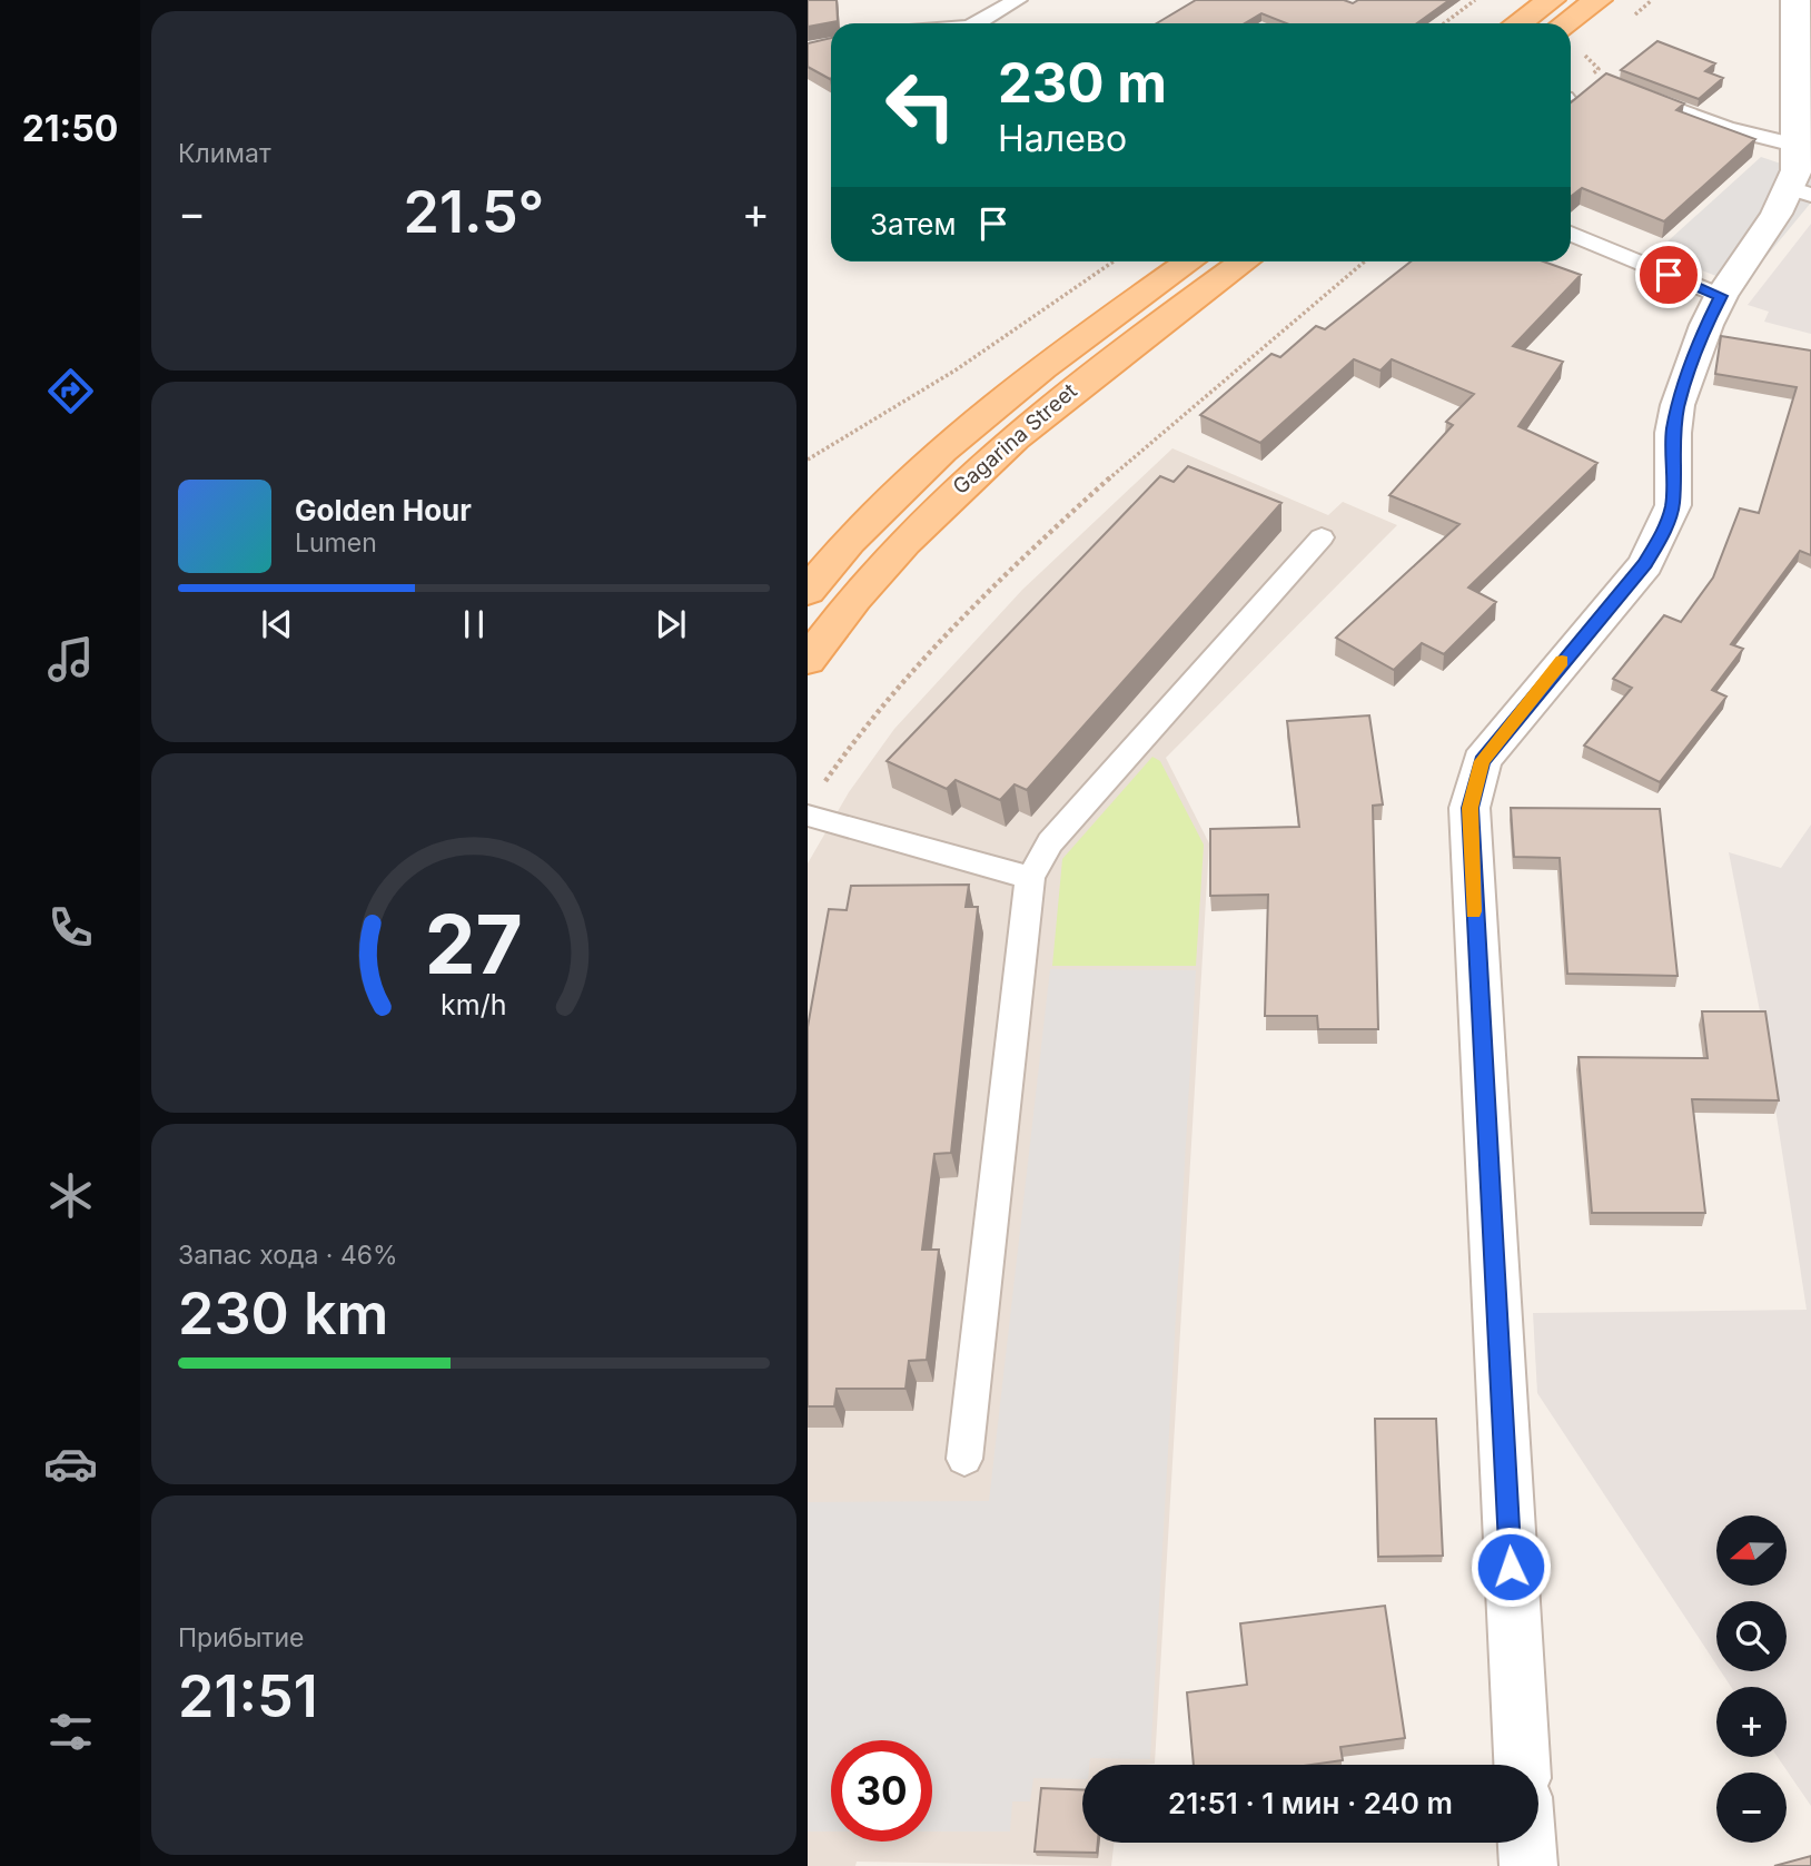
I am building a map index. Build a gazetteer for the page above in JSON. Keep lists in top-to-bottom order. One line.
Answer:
{"streets":{"main road":["Gagarina Street"]},"north":"left","page":{"tabs":"21:50","tile":["Климат",["Запас хода · 46%","230 km"],["Прибытие","21:51"]],"turn":["230 m","Налево"],"heat":["−","21.5°","+"],"then":"Затем","song":["Golden Hour","Lumen"],"map_buttons":["+","−"],"limit":"30","trip":"21:51 · 1 мин · 240 m","gauge":["27","km/h"]}}
